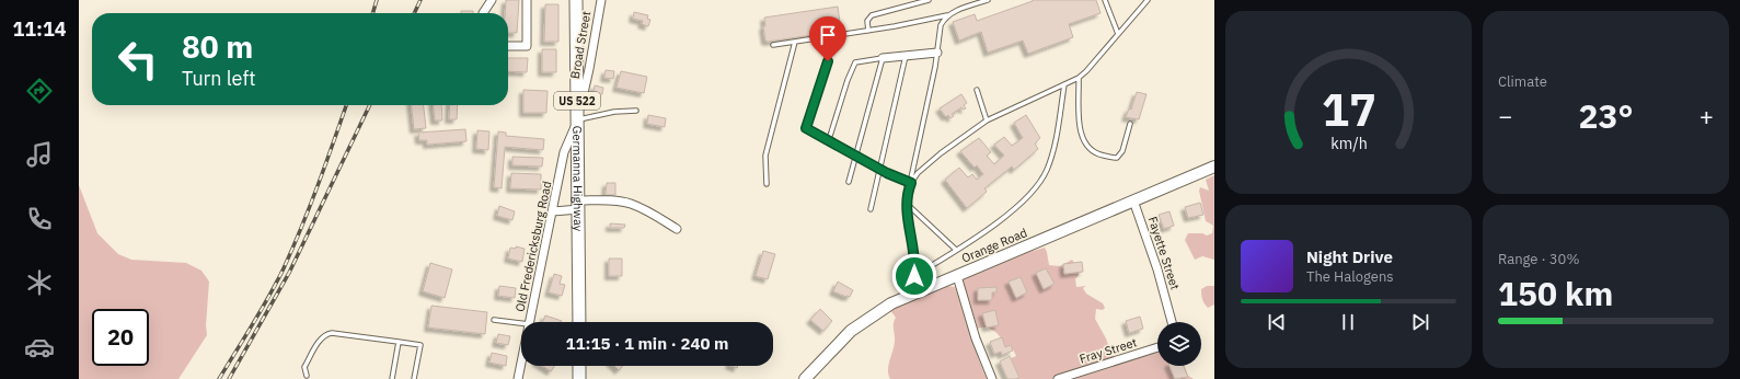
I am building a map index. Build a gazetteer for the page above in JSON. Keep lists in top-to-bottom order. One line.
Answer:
{"streets":{"main road":["US 522","Germanna Highway","Orange Road"],"street":["Broad Street","Old Fredericksburg Road","Fayette Street","Fray Street"]},"crossings":[["Broad Street","Germanna Highway"],["Broad Street","Old Fredericksburg Road"],["Germanna Highway","Old Fredericksburg Road"],["Orange Road","Fayette Street"]],"page":{"tabs":"11:14","tile":["Climate",["Range · 30%","150 km"]],"turn":["80 m","Turn left"],"heat":["−","23°","+"],"song":["Night Drive","The Halogens"],"limit":"20","trip":"11:15 · 1 min · 240 m","gauge":["17","km/h"]}}
